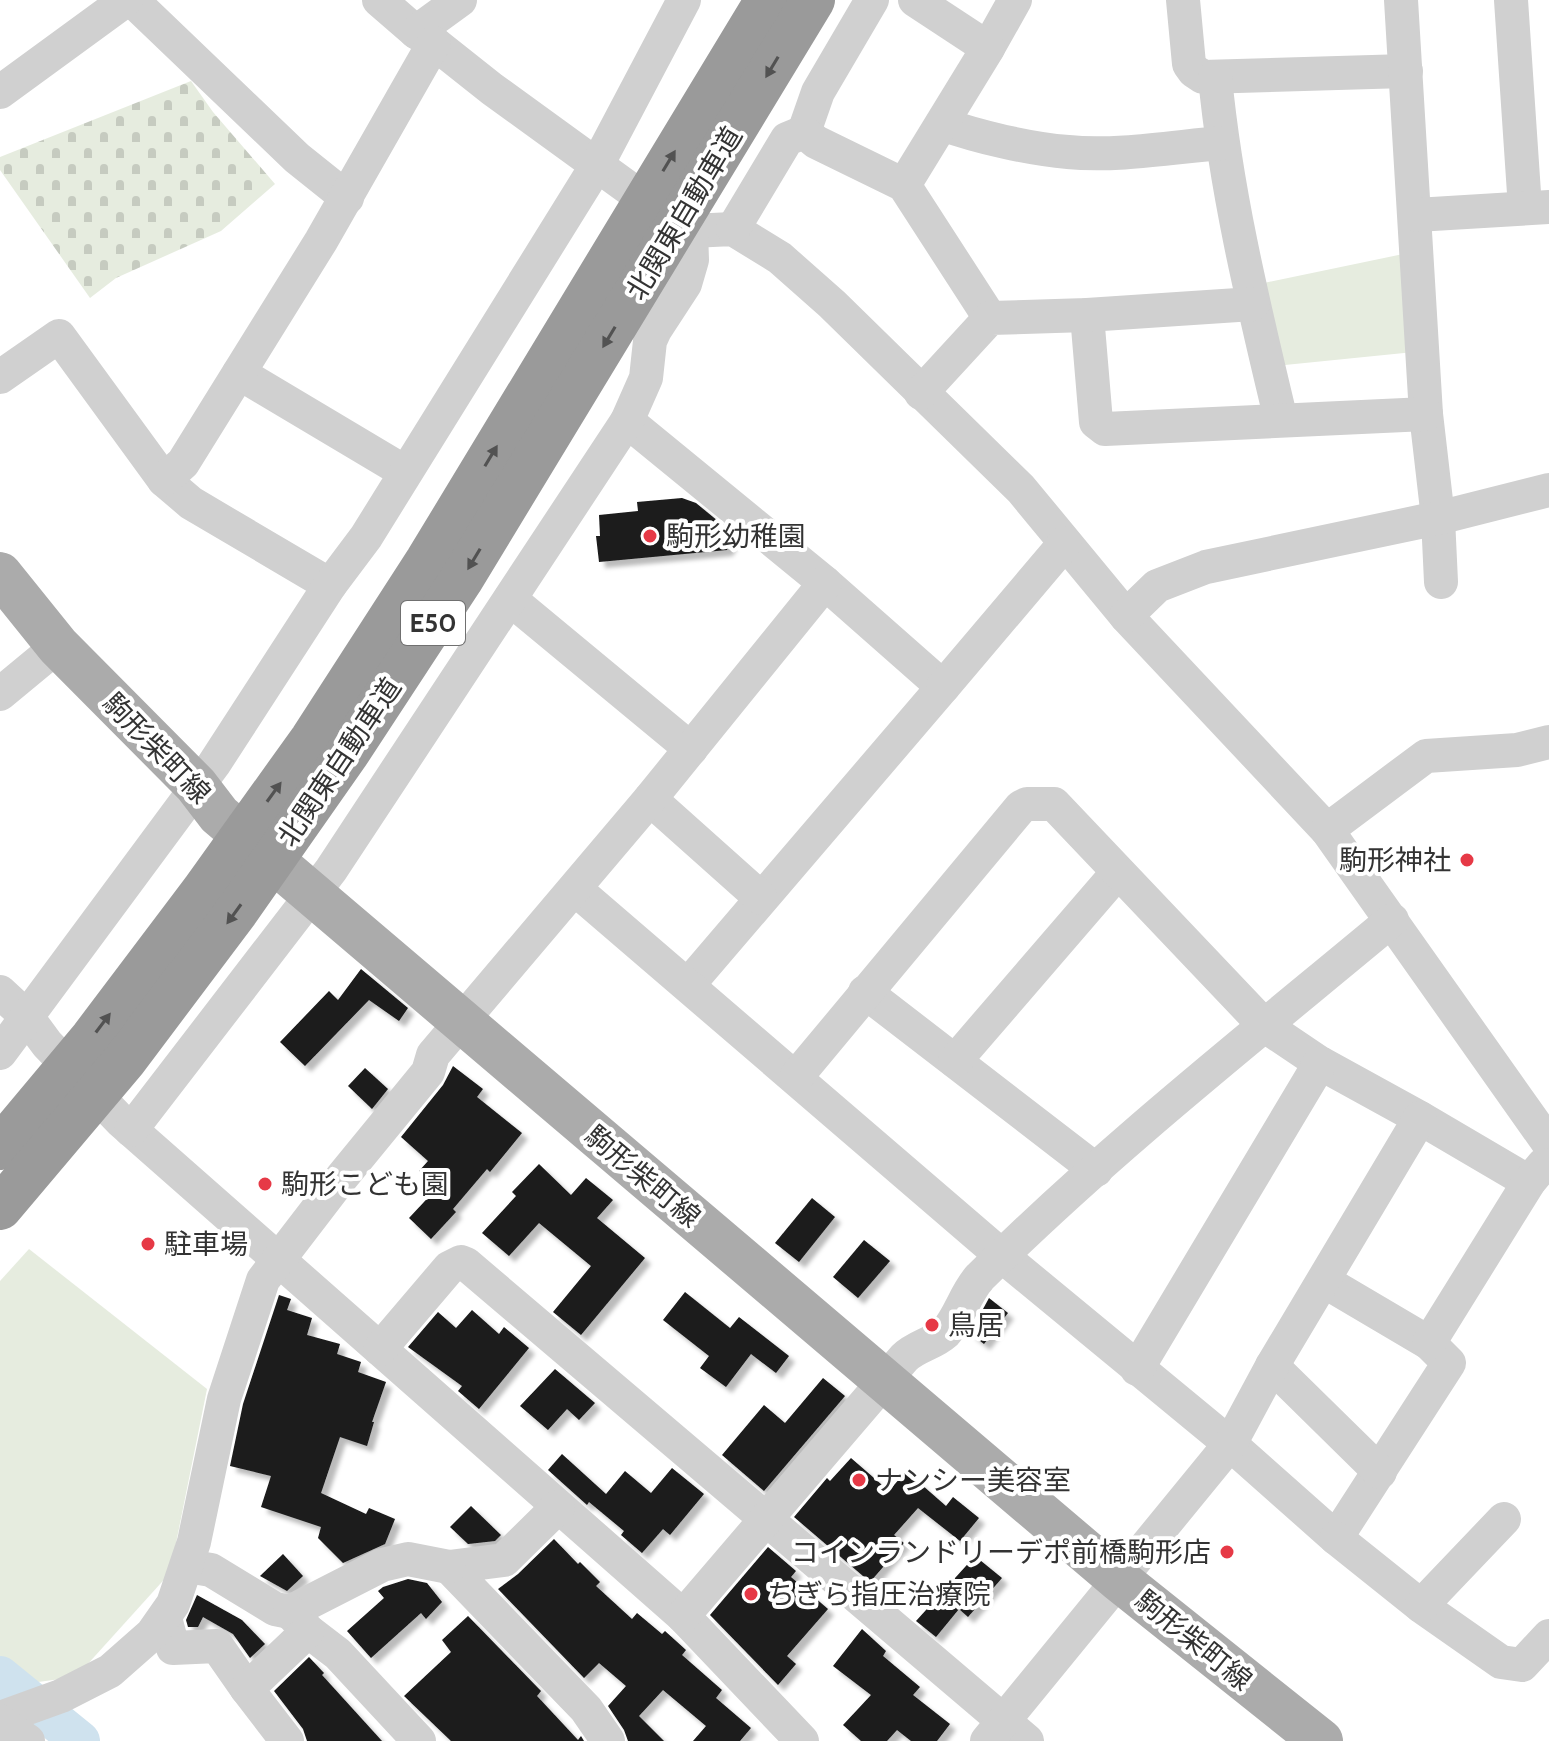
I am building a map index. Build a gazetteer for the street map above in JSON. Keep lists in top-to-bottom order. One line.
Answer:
{"streets":{"highway":["北関東自動車道","E50"],"main road":["駒形柴町線"]},"places":["駒形幼稚園","駒形神社","駒形こども園","駐車場","鳥居","ナンシー美容室","コインランドリーデポ前橋駒形店","ちぎら指圧治療院"]}
